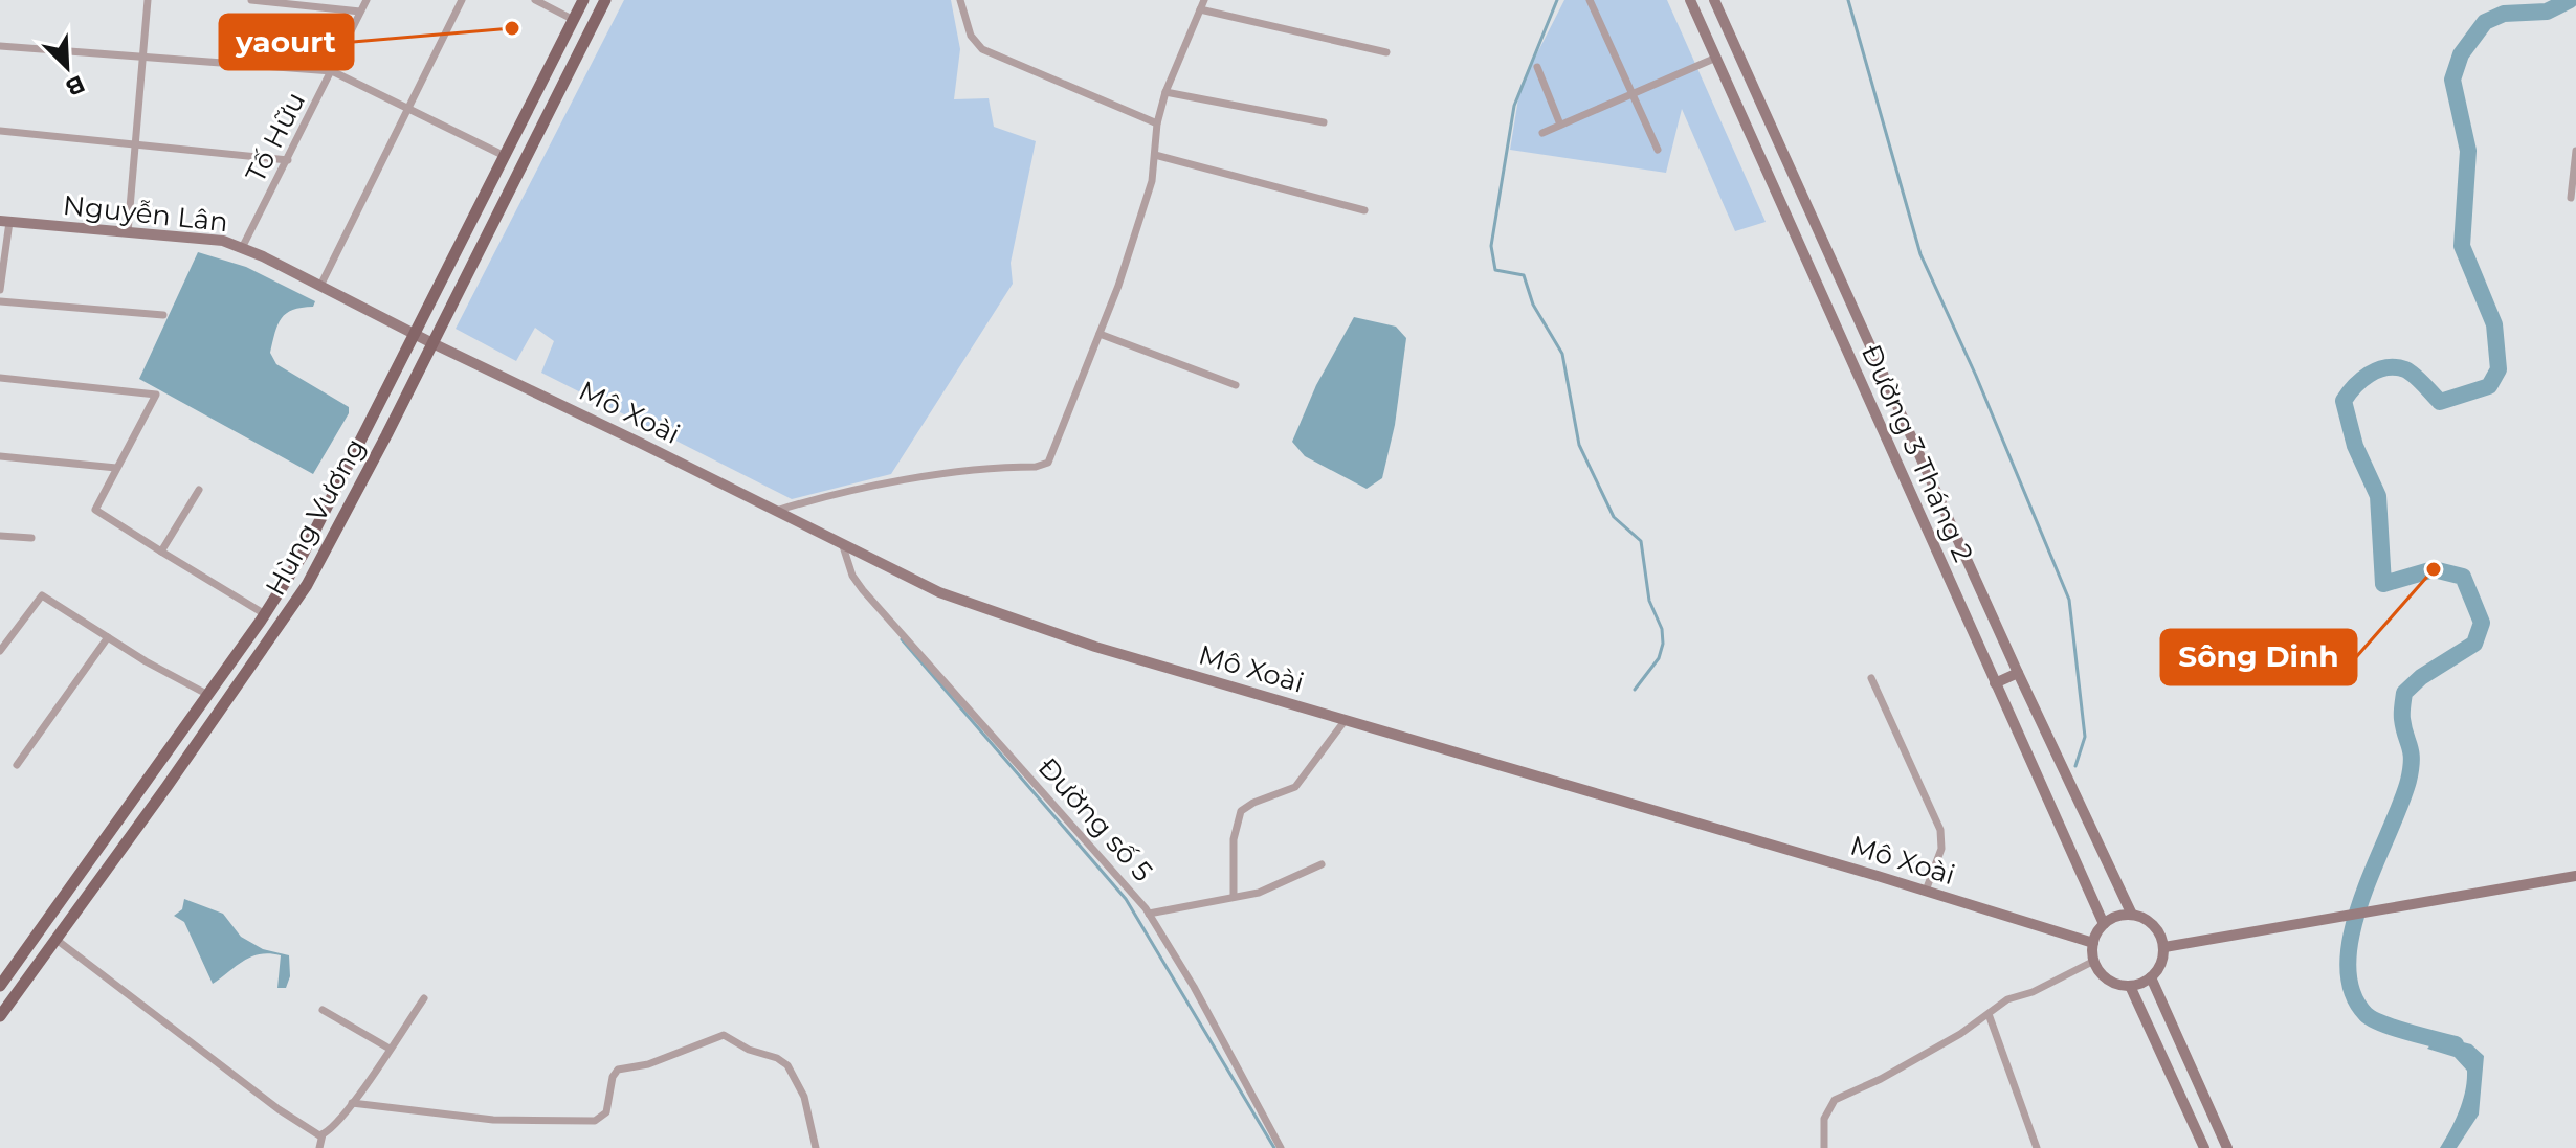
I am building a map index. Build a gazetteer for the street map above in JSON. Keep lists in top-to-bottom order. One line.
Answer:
{"streets":{"main road":["Nguyễn Lân","Mô Xoài","Đường 3 Tháng 2","Hùng Vương"],"street":["Tố Hữu","Đường số 5"]},"crossings":[["Tố Hữu","Nguyễn Lân"],["Nguyễn Lân","Mô Xoài"],["Nguyễn Lân","Hùng Vương"],["Mô Xoài","Đường 3 Tháng 2"],["Mô Xoài","Hùng Vương"],["Mô Xoài","Đường số 5"]],"places":["yaourt","Sông Dinh"],"north":"bottom right"}
